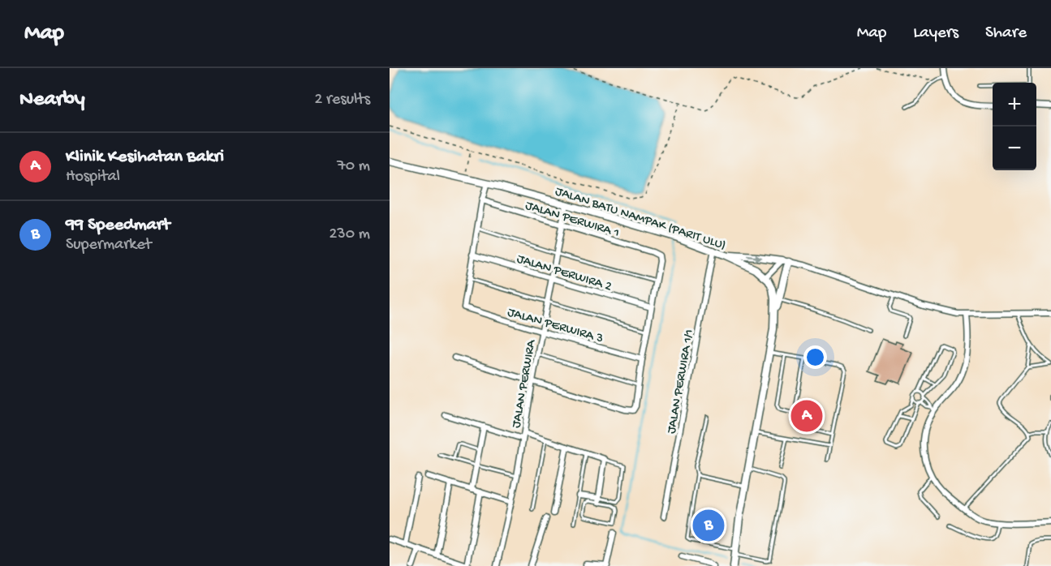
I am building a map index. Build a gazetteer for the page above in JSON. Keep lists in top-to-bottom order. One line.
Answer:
{"streets":{"street":["JALAN BATU NAMPAK (PARIT ULU)","JALAN PERWIRA 1","JALAN PERWIRA 2","JALAN PERWIRA 3","JALAN PERWIRA 1/1","JALAN PERWIRA"]},"crossings":[["JALAN BATU NAMPAK (PARIT ULU)","JALAN PERWIRA 1/1"],["JALAN BATU NAMPAK (PARIT ULU)","JALAN PERWIRA"],["JALAN PERWIRA 1","JALAN PERWIRA"],["JALAN PERWIRA 2","JALAN PERWIRA"],["JALAN PERWIRA 3","JALAN PERWIRA"]],"page":{"header":"Map","nav":["Map","Layers","Share"],"heading":["Nearby","2 results"],"map_buttons":["+","−"],"list":[{"mark":"A","name":"Klinik Kesihatan Bakri","note":"Hospital","value":"70 m"},{"mark":"B","name":"99 Speedmart","note":"Supermarket","value":"230 m"}],"pins":["A","B"]}}
